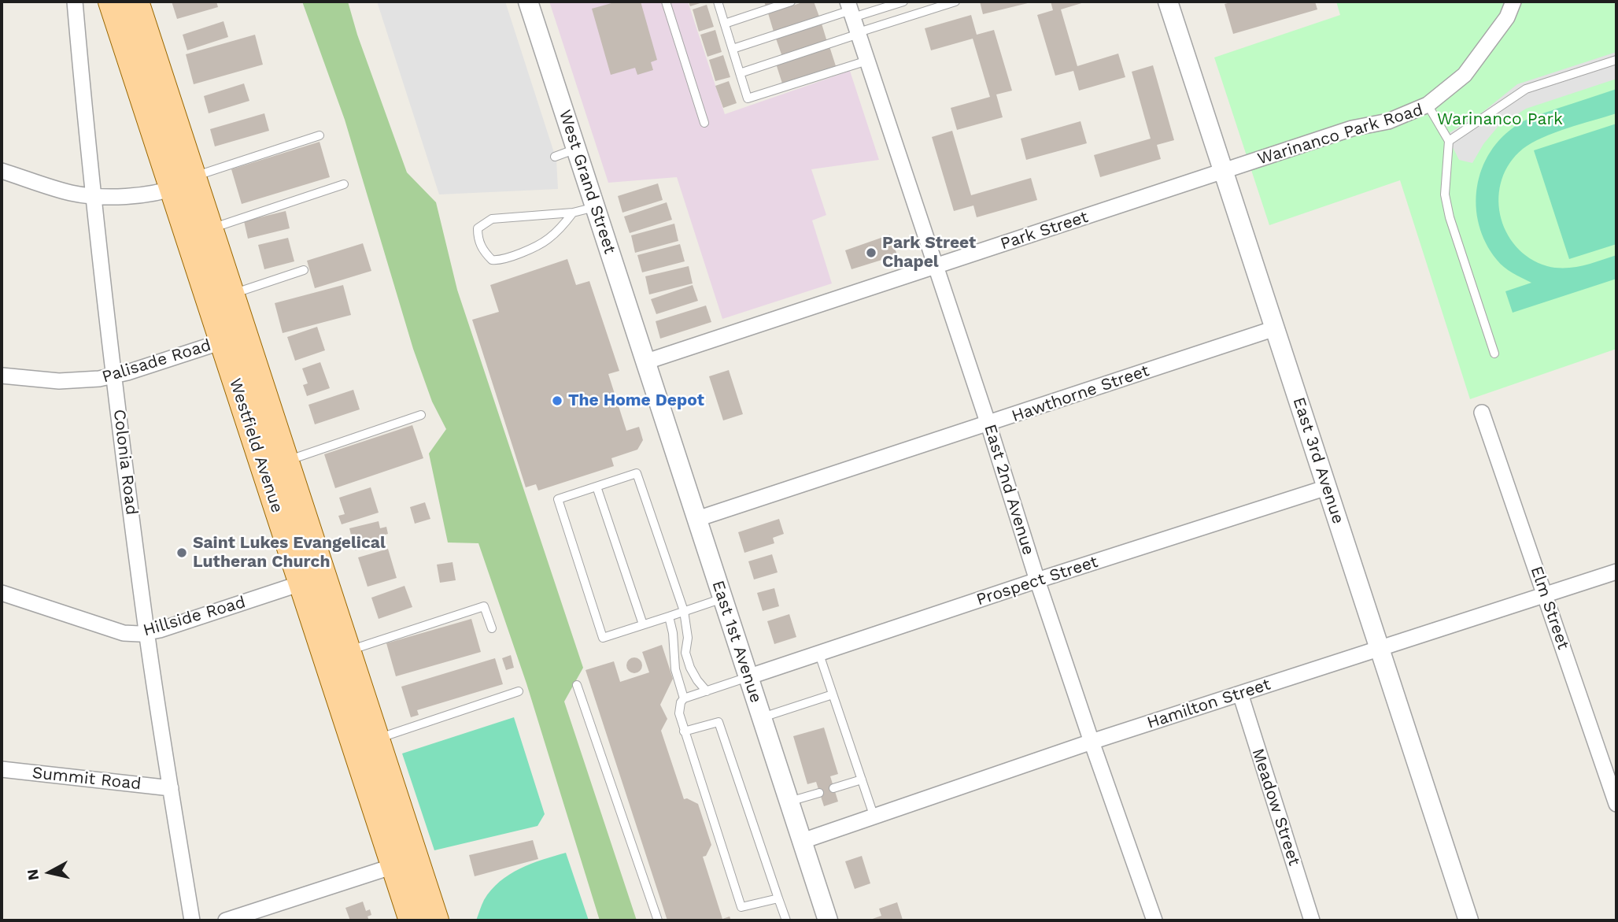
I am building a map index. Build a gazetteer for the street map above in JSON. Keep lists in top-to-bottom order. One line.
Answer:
{"streets":{"main road":["Westfield Avenue"],"street":["Warinanco Park Road","West Grand Street","Park Street","Palisade Road","Hawthorne Street","East 3rd Avenue","Colonia Road","East 2nd Avenue","Prospect Street","Elm Street","Hillside Road","East 1st Avenue","Hamilton Street","Summit Road","Meadow Street"]},"crossings":[["Warinanco Park Road","Park Street"],["Warinanco Park Road","East 3rd Avenue"],["West Grand Street","Park Street"],["West Grand Street","East 1st Avenue"],["Park Street","East 3rd Avenue"],["Park Street","East 2nd Avenue"],["Park Street","East 1st Avenue"],["Palisade Road","Westfield Avenue"],["Palisade Road","Colonia Road"],["Hawthorne Street","East 3rd Avenue"],["Hawthorne Street","East 2nd Avenue"],["Hawthorne Street","East 1st Avenue"],["Westfield Avenue","Hillside Road"],["East 3rd Avenue","Prospect Street"],["East 3rd Avenue","Hamilton Street"],["Colonia Road","Hillside Road"],["Colonia Road","Summit Road"],["East 2nd Avenue","Prospect Street"],["East 2nd Avenue","Hamilton Street"],["Prospect Street","East 1st Avenue"],["Elm Street","Hamilton Street"],["East 1st Avenue","Hamilton Street"],["Hamilton Street","Meadow Street"]],"parks":["Warinanco Park"],"places":["Park Street Chapel","The Home Depot","Saint Lukes Evangelical Lutheran Church"],"north":"left"}
